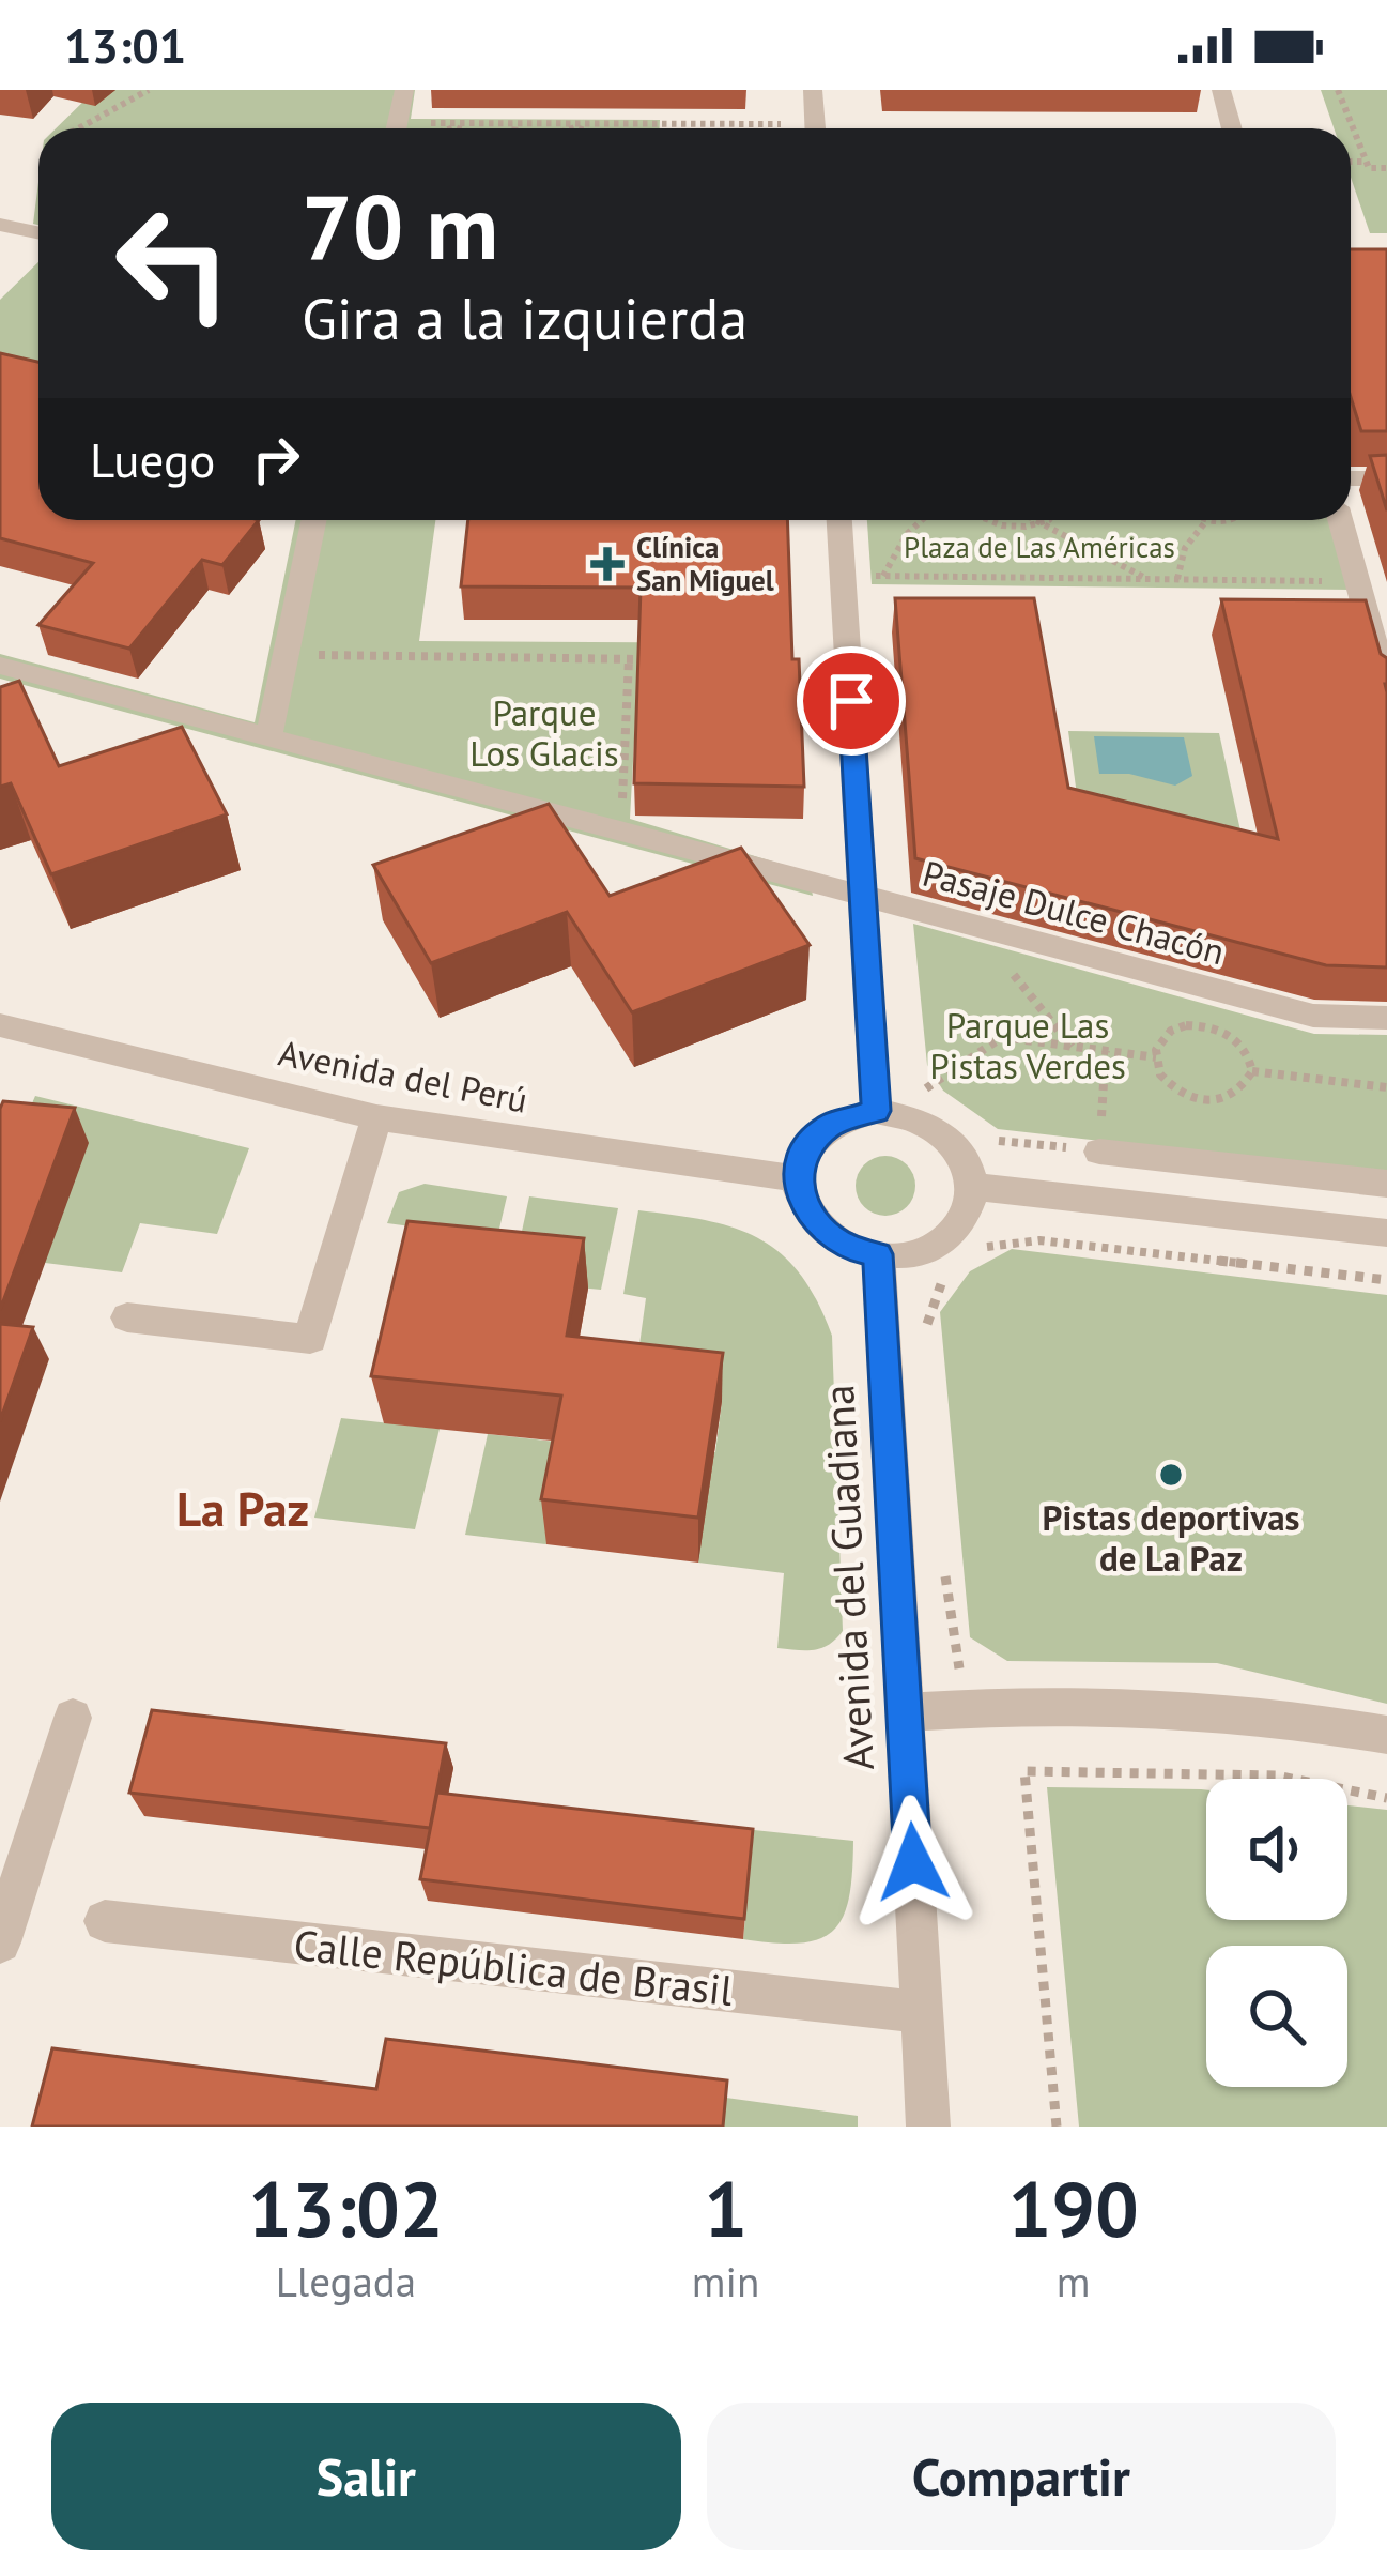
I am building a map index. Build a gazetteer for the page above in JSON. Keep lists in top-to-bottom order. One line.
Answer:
{"streets":{"street":["Pasaje Dulce Chacón","Avenida del Perú","Avenida del Guadiana","Calle República de Brasil"]},"crossings":[["Avenida del Perú","Avenida del Guadiana"],["Avenida del Guadiana","Calle República de Brasil"]],"districts":["La Paz"],"parks":["Plaza de Las Américas","Parque Los Glacis","Parque Las Pistas Verdes"],"places":{"health":["Clínica San Miguel"],"other":["Pistas deportivas de La Paz"]},"page":{"status":"13:01","turn":["70 m","Gira a la izquierda"],"then":"Luego","eta":["13:02","Llegada","1","min","190","m"],"buttons":["Salir","Compartir"]}}
